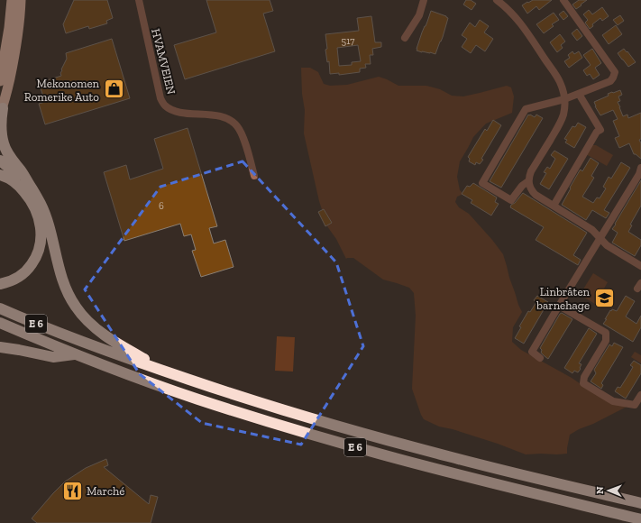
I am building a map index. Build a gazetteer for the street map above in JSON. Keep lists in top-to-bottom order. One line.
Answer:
{"streets":{"highway":["E 6"],"street":["HVAMVEIEN"]},"places":{"shop":["Mekonomen Romerike Auto"],"school or university":["Linbråten barnehage"],"restaurant":["Marché"]},"house_numbers":["517","6"],"north":"left"}
